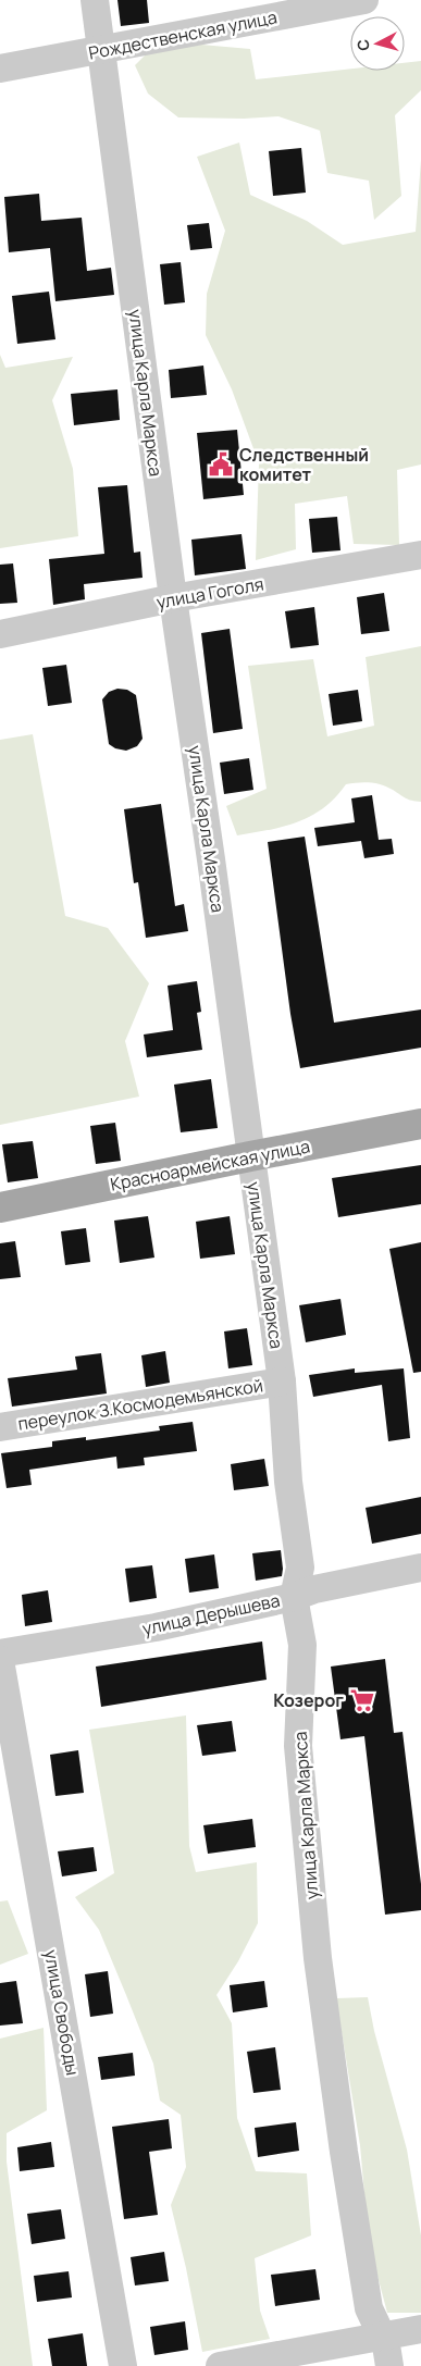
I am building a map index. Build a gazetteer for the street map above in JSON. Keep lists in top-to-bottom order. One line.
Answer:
{"streets":{"main road":["Красноармейская улица"],"street":["Рождественская улица","улица Карла Маркса","улица Гоголя","переулок З.Космодемьянской","улица Дерышева","улица Свободы"]},"crossings":[["Рождественская улица","улица Карла Маркса"],["улица Карла Маркса","улица Гоголя"],["улица Карла Маркса","Красноармейская улица"],["улица Карла Маркса","переулок З.Космодемьянской"],["улица Карла Маркса","улица Дерышева"]],"places":{"public building":["Следственный комитет"],"supermarket":["Козерог"]},"north":"left"}
